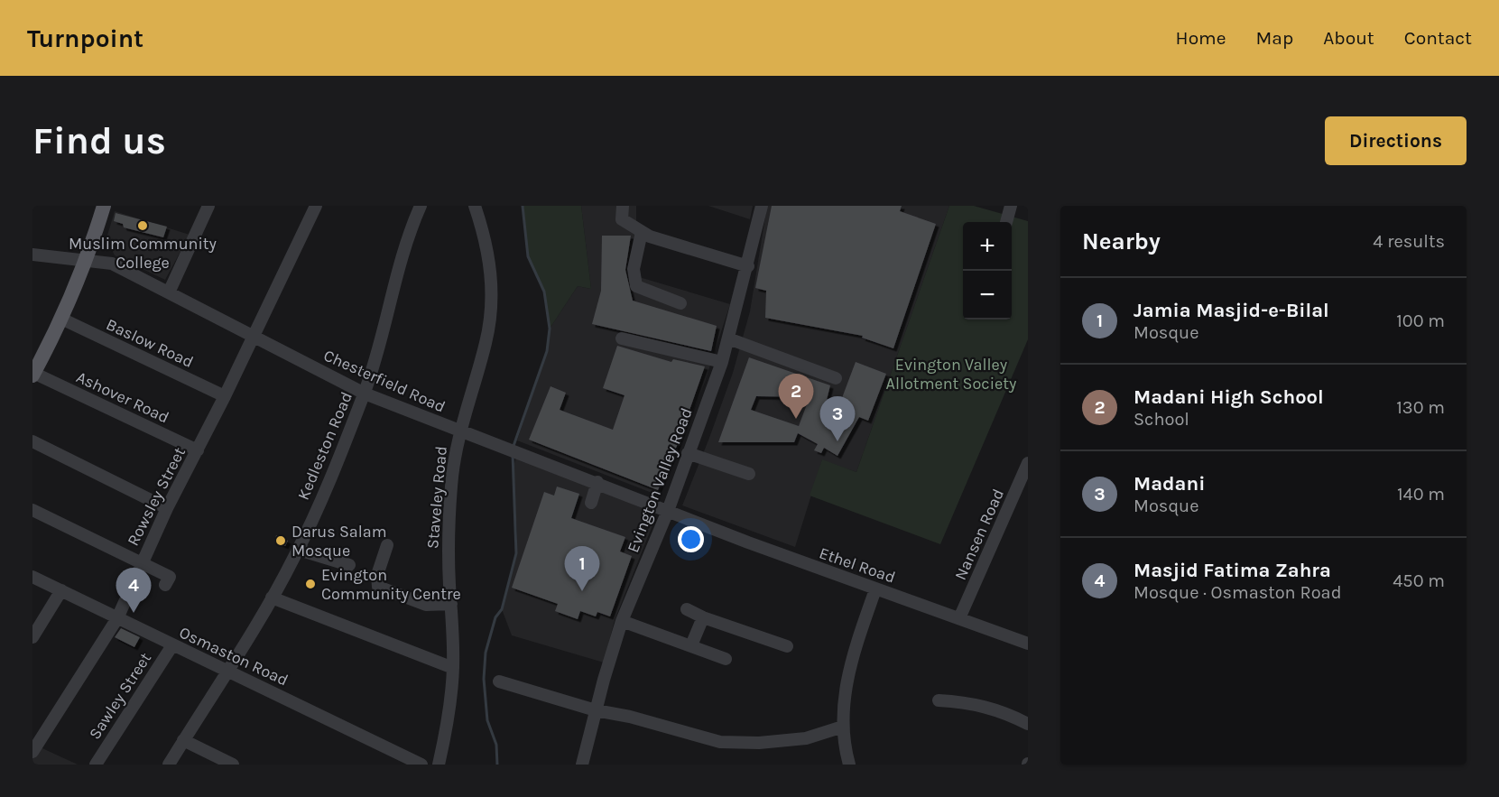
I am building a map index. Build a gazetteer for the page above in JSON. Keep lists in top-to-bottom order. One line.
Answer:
{"streets":{"street":["Baslow Road","Chesterfield Road","Ashover Road","Kedleston Road","Evington Valley Road","Rowsley Street","Staveley Road","Nansen Road","Ethel Road","Osmaston Road","Sawley Street"]},"crossings":[["Baslow Road","Rowsley Street"],["Chesterfield Road","Kedleston Road"],["Chesterfield Road","Evington Valley Road"],["Chesterfield Road","Rowsley Street"],["Chesterfield Road","Staveley Road"],["Chesterfield Road","Ethel Road"],["Ashover Road","Rowsley Street"],["Kedleston Road","Osmaston Road"],["Evington Valley Road","Ethel Road"],["Rowsley Street","Osmaston Road"],["Nansen Road","Ethel Road"],["Osmaston Road","Sawley Street"]],"parks":["Evington Valley Allotment Society"],"places":["Muslim Community College","Darus Salam Mosque","Evington Community Centre"],"page":{"header":"Turnpoint","nav":["Home","Map","About","Contact"],"buttons":"Directions","title":"Find us","heading":["Nearby","4 results"],"map_buttons":["+","−"],"list":[{"mark":"1","name":"Jamia Masjid-e-Bilal","note":"Mosque","value":"100 m"},{"mark":"2","name":"Madani High School","note":"School","value":"130 m"},{"mark":"3","name":"Madani","note":"Mosque","value":"140 m"},{"mark":"4","name":"Masjid Fatima Zahra","note":"Mosque · Osmaston Road","value":"450 m"}],"pins":["2","3","1","4"]}}
